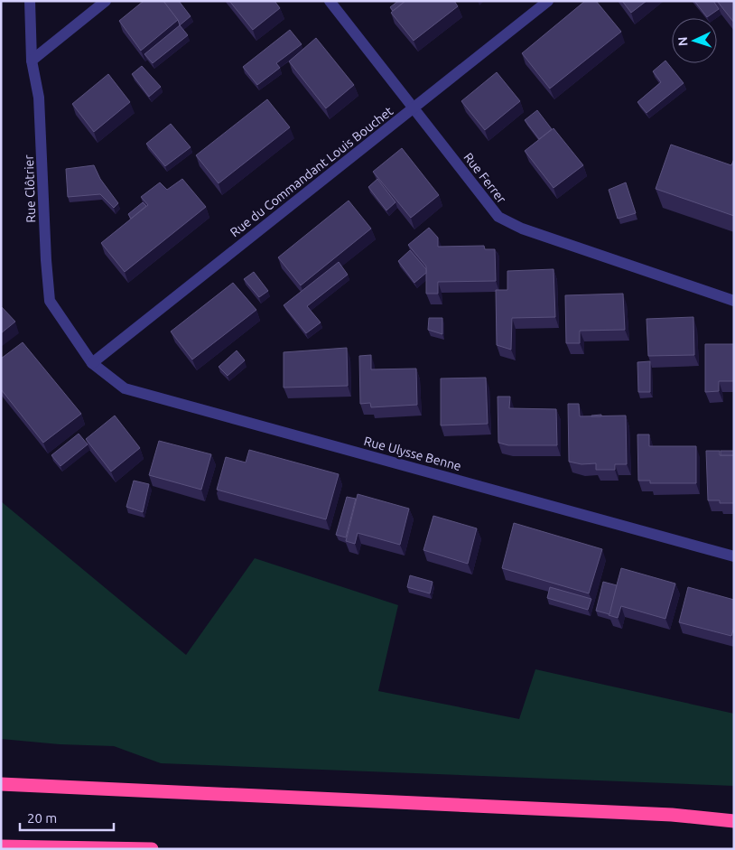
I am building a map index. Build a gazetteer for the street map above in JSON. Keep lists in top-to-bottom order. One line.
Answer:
{"streets":{"street":["Rue du Commandant Louis Bouchet","Rue Ferrer","Rue Clôtrier","Rue Ulysse Benne"]},"crossings":[["Rue du Commandant Louis Bouchet","Rue Ferrer"],["Rue du Commandant Louis Bouchet","Rue Clôtrier"],["Rue du Commandant Louis Bouchet","Rue Ulysse Benne"],["Rue Clôtrier","Rue Ulysse Benne"]],"scale_bar":"20 m","north":"left"}
